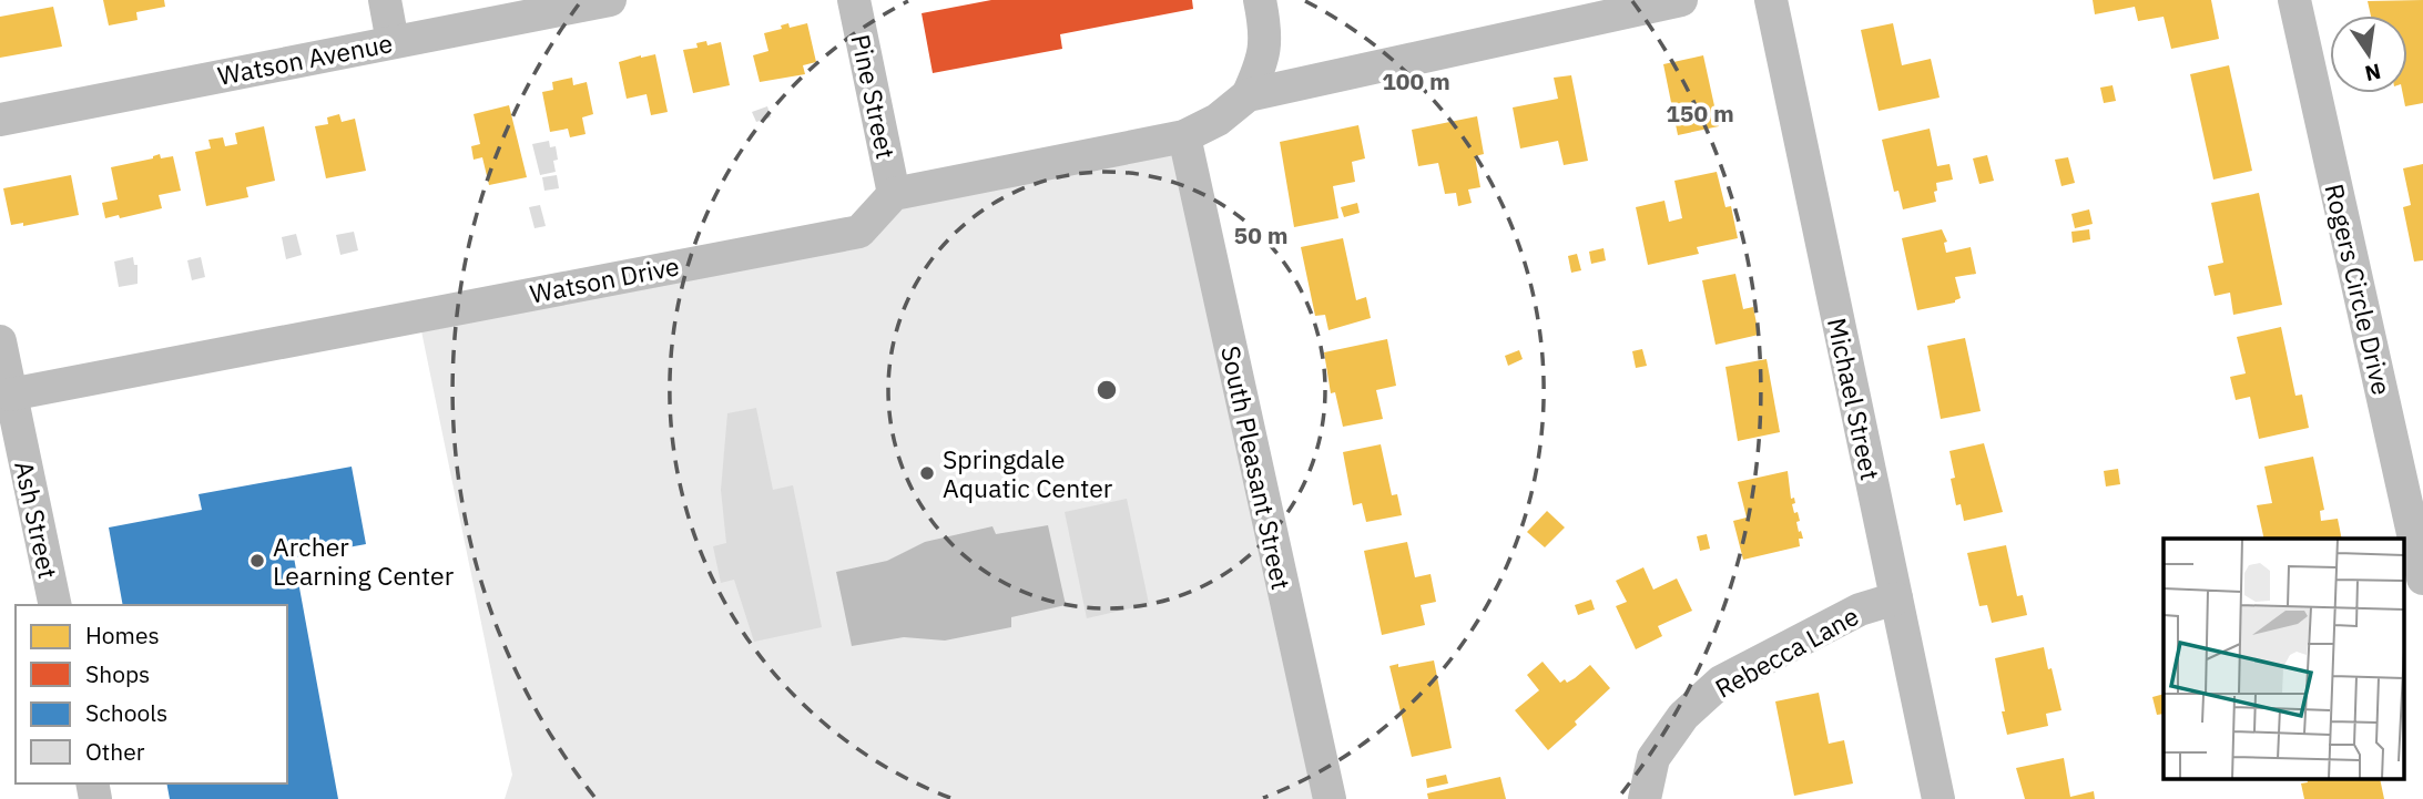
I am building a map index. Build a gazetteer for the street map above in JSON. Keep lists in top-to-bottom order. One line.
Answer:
{"streets":{"street":["Watson Avenue","Pine Street","Watson Drive","Rogers Circle Drive","Michael Street","South Pleasant Street","Ash Street","Rebecca Lane"]},"crossings":[["Pine Street","Watson Drive"],["Watson Drive","Ash Street"],["Michael Street","Rebecca Lane"]],"places":["Springdale Aquatic Center","Archer Learning Center"],"legend":["Homes","Shops","Schools","Other"],"north":"bottom","rings":["100 m","150 m","50 m"]}
